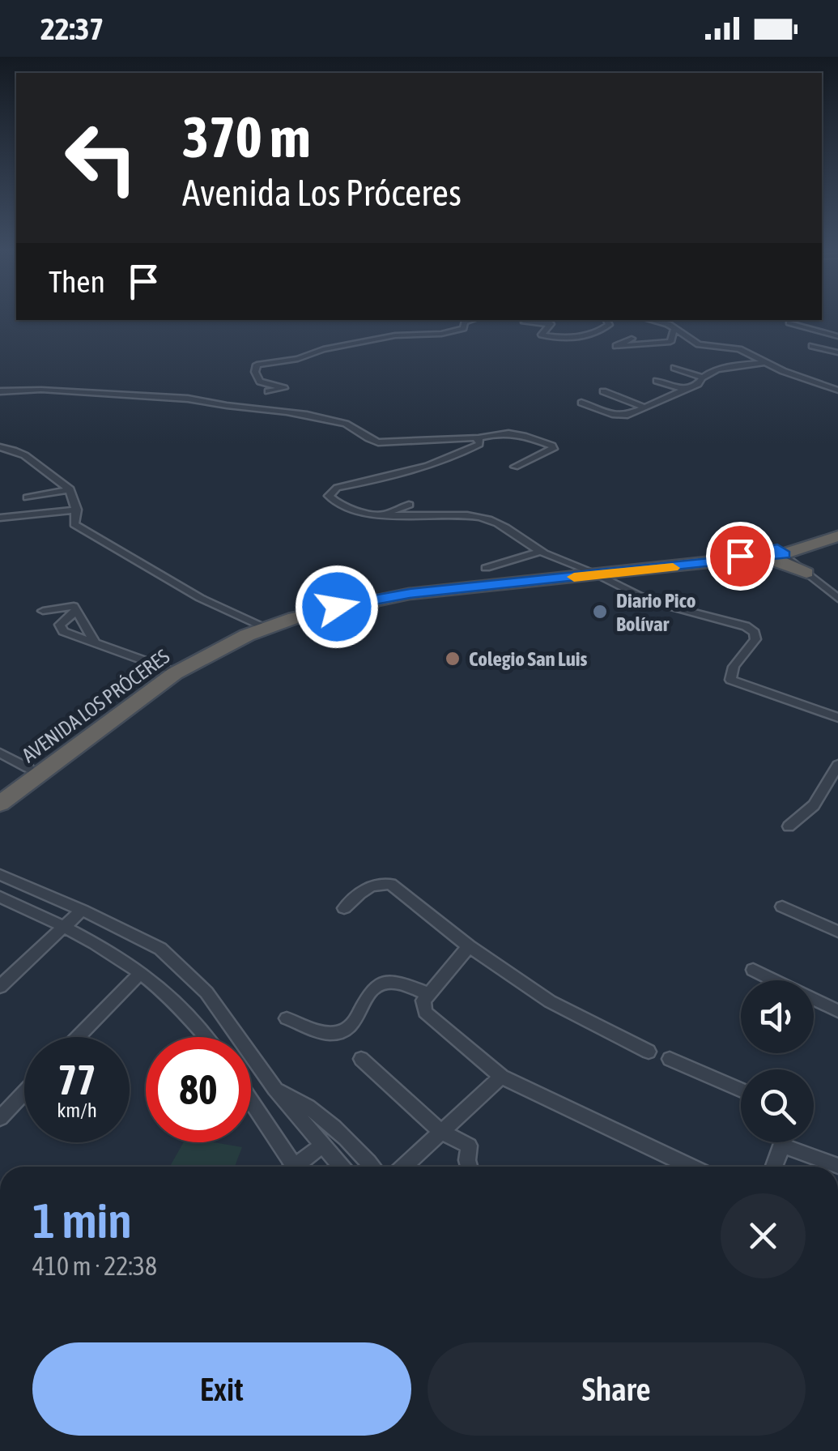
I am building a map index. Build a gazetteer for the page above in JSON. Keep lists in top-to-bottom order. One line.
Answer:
{"streets":{"highway":["AVENIDA LOS PRÓCERES"]},"places":["Diario Pico Bolívar","Colegio San Luis"],"page":{"status":"22:37","turn":["370 m","Avenida Los Próceres"],"then":"Then","speed":"77 km/h","limit":"80","heading":["1 min","410 m · 22:38"],"buttons":["Exit","Share"]}}
